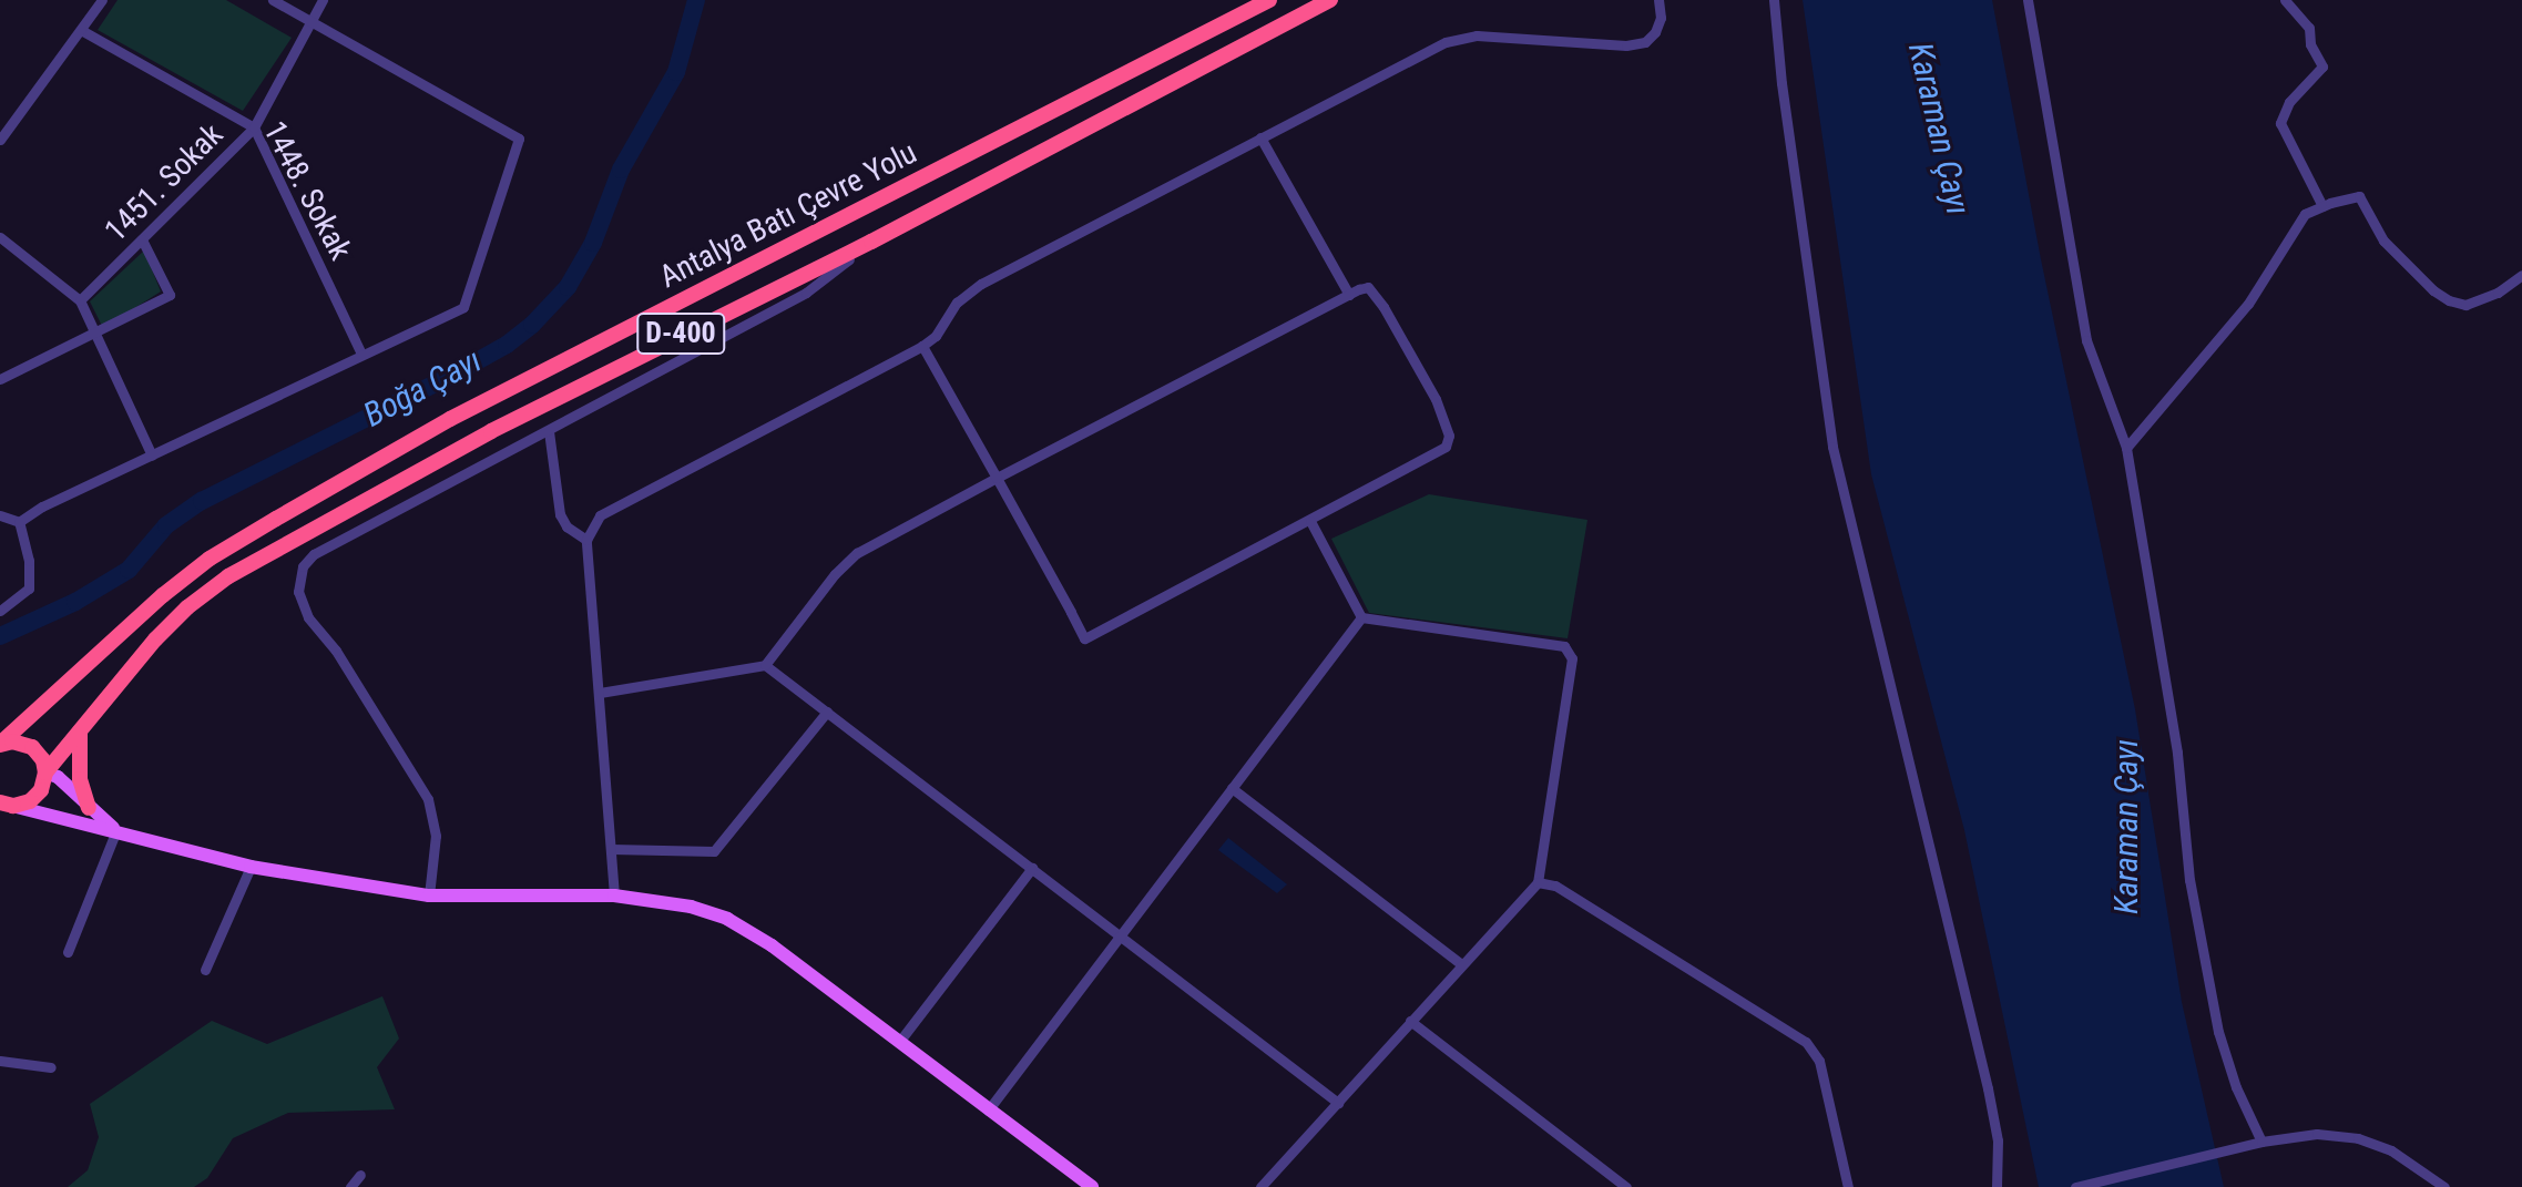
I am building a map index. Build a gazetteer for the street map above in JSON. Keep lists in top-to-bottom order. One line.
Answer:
{"streets":{"highway":["Antalya Batı Çevre Yolu","D-400"],"street":["1451. Sokak","1448. Sokak"]},"crossings":[["1451. Sokak","1448. Sokak"]],"water":["Karaman Çayı","Boğa Çayı"]}
